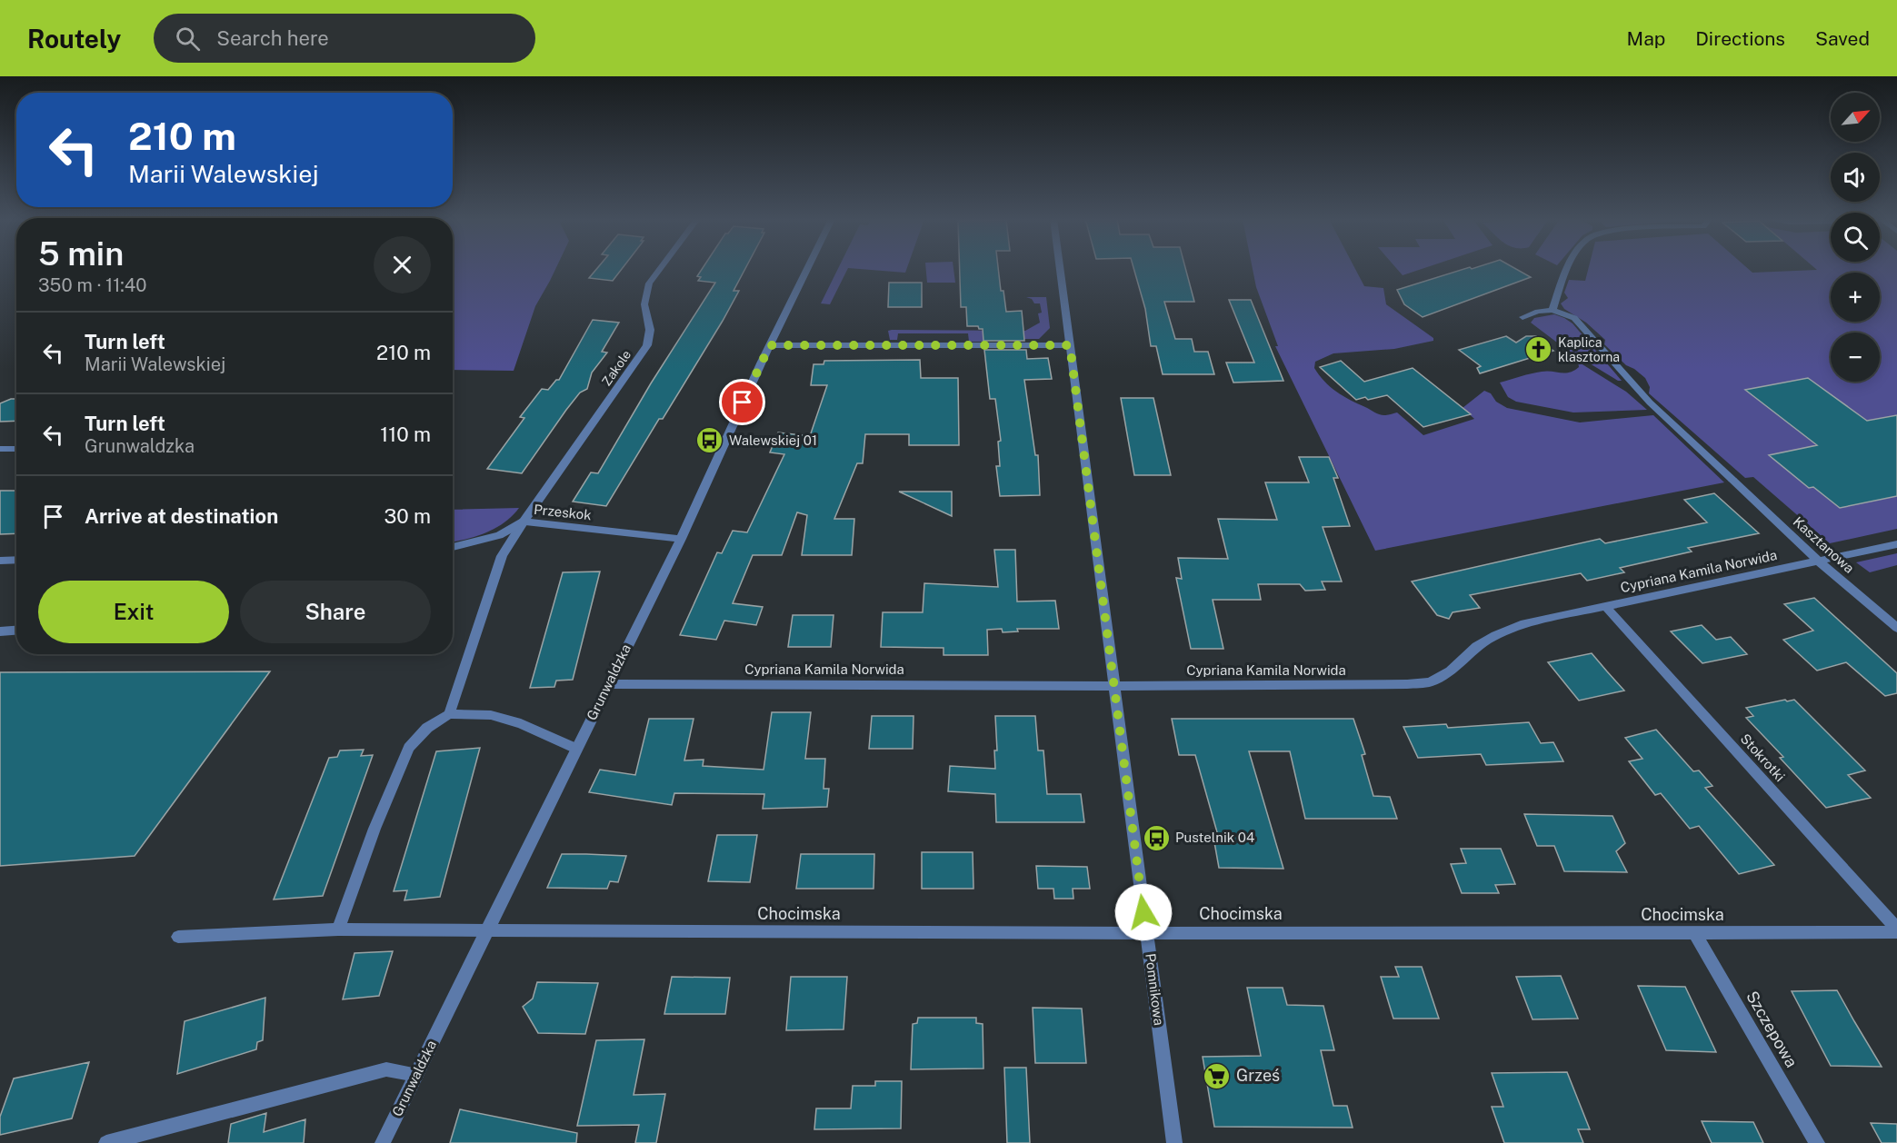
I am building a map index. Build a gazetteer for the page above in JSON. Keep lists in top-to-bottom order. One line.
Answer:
{"streets":{"street":["Zakole","Przeskok","Kasztanowa","Cypriana Kamila Norwida","Grunwaldzka","Stokrotki","Chocimska","Pomnikowa","Szczepowa"]},"crossings":[["Zakole","Przeskok"],["Przeskok","Grunwaldzka"],["Kasztanowa","Cypriana Kamila Norwida"],["Cypriana Kamila Norwida","Grunwaldzka"],["Cypriana Kamila Norwida","Stokrotki"],["Cypriana Kamila Norwida","Pomnikowa"],["Grunwaldzka","Chocimska"],["Chocimska","Pomnikowa"],["Chocimska","Szczepowa"]],"places":{"church":["Kaplica klasztorna"],"bus stop":["Walewskiej 01","Pustelnik 04"],"supermarket":["Grześ"]},"north":"top right","page":{"header":"Routely","search":"Search here","nav":["Map","Directions","Saved"],"map_buttons":["+","−"],"turn":["210 m","Marii Walewskiej"],"heading":["5 min","350 m · 11:40"],"list":[{"name":"Turn left","note":"Marii Walewskiej","value":"210 m"},{"name":"Turn left","note":"Grunwaldzka","value":"110 m"},{"name":"Arrive at destination","value":"30 m"}],"buttons":["Exit","Share"]}}
